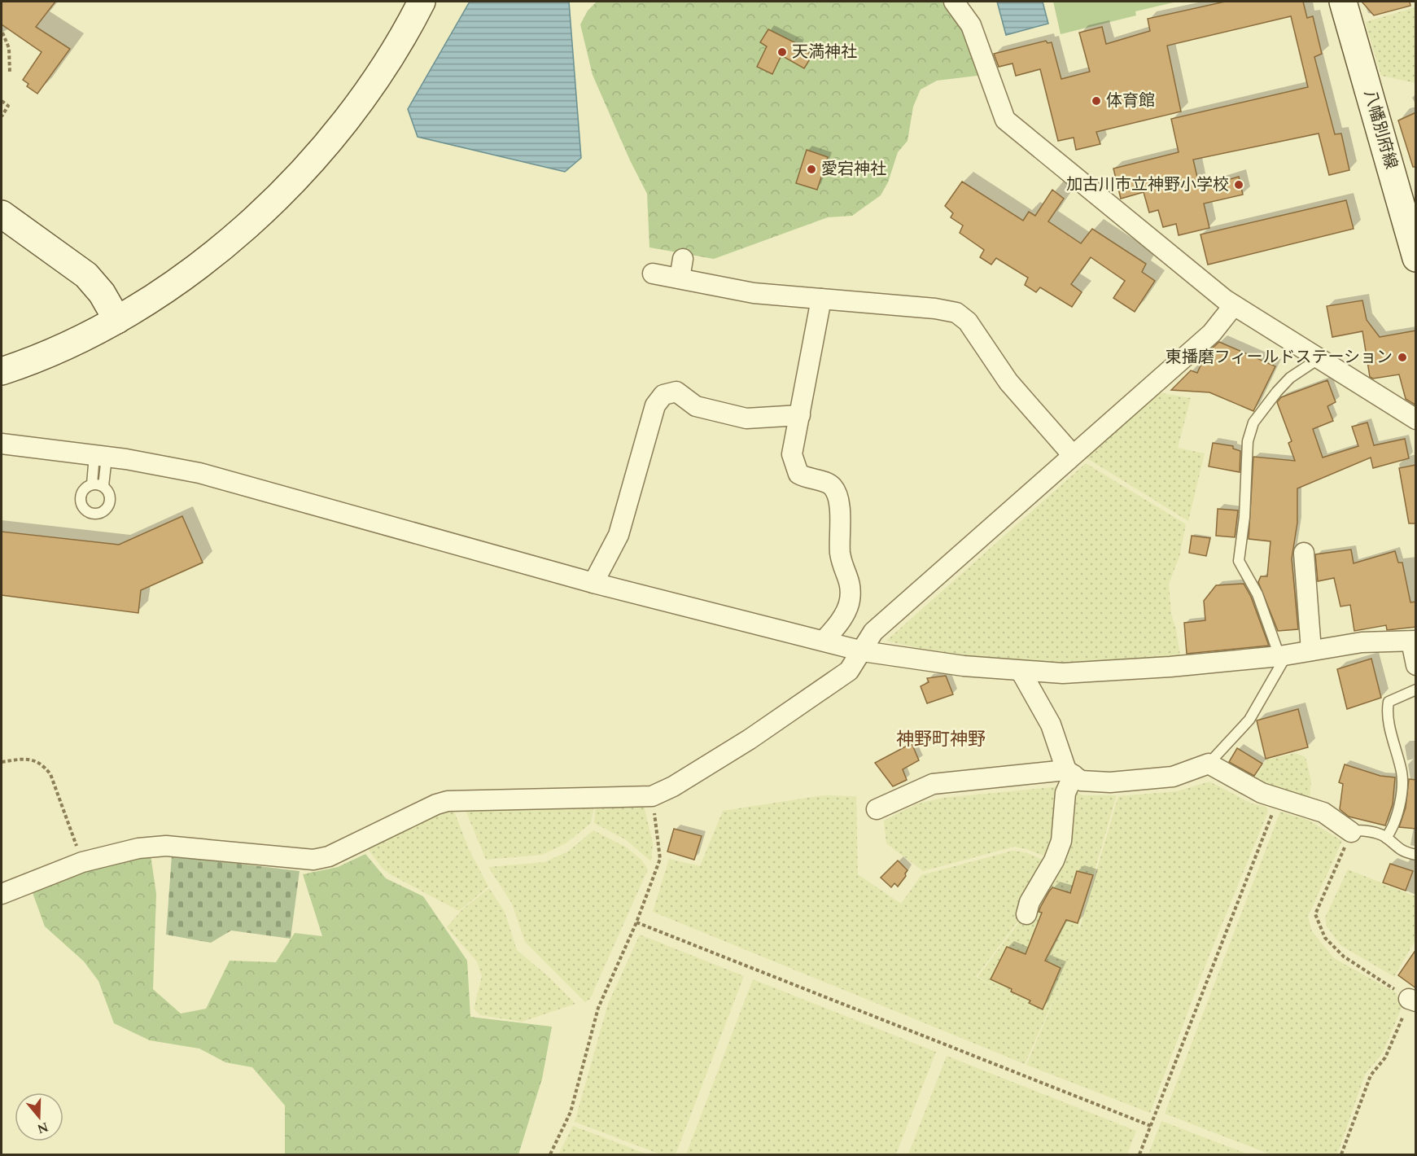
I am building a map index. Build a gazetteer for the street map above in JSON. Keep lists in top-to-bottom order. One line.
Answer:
{"streets":{"street":["八幡別府線"]},"districts":["神野町神野"],"places":["天満神社","体育館","愛宕神社","加古川市立神野小学校","東播磨フィールドステーション"],"north":"bottom"}
